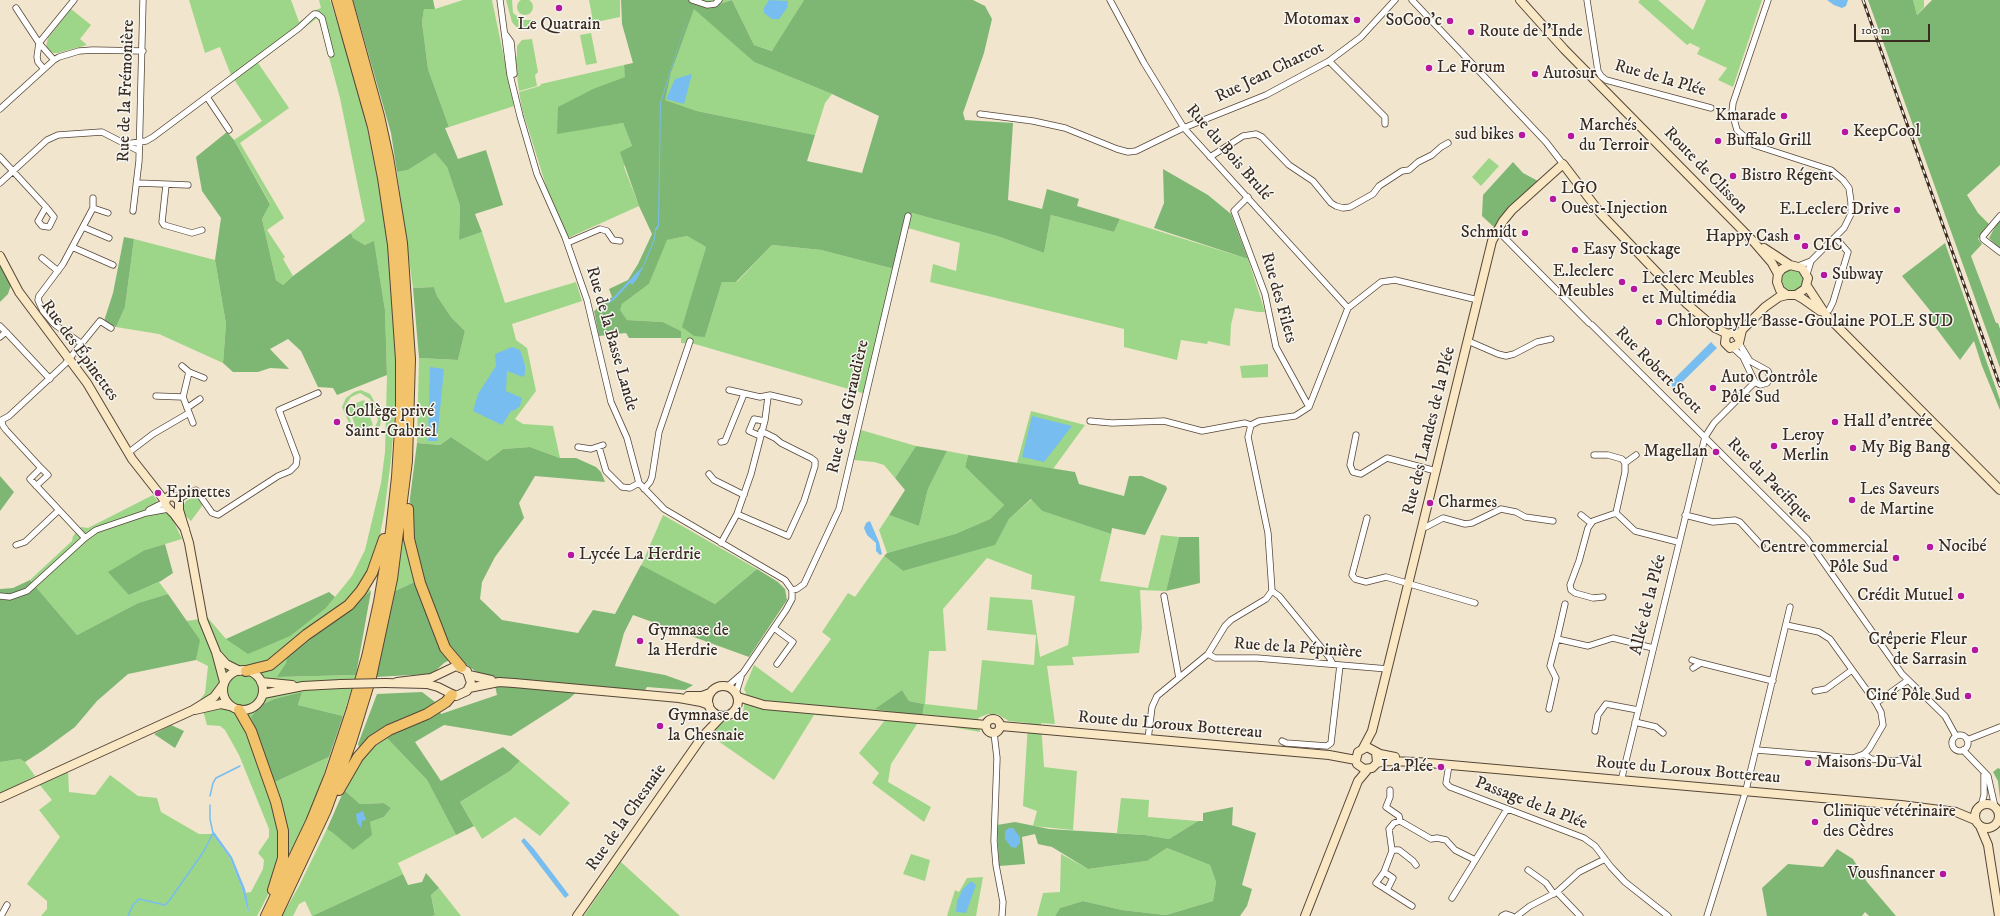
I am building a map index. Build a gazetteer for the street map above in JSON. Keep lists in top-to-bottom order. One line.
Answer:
{"streets":{"main road":["Route de Clisson","Rue des Épinettes","Rue des Landes de la Plée","Route du Loroux Bottereau","Rue de la Chesnaie"],"street":["Rue Jean Charcot","Rue de la Plée","Rue de la Frémonière","Rue du Bois Brulé","Rue des Filets","Rue de la Basse Lande","Rue Robert Scott","Rue de la Giraudière","Rue du Pacifique","Allée de la Plée","Rue de la Pépinière","Passage de la Plée"]},"crossings":[["Rue Jean Charcot","Rue du Bois Brulé"],["Rue du Bois Brulé","Rue des Filets"],["Rue de la Basse Lande","Rue de la Giraudière"],["Rue Robert Scott","Rue des Landes de la Plée"],["Rue Robert Scott","Rue du Pacifique"],["Rue Robert Scott","Allée de la Plée"],["Rue des Landes de la Plée","Rue de la Pépinière"],["Rue des Landes de la Plée","Route du Loroux Bottereau"],["Rue du Pacifique","Allée de la Plée"],["Allée de la Plée","Route du Loroux Bottereau"],["Route du Loroux Bottereau","Passage de la Plée"]],"places":["Le Quatrain","Motomax","SoCoo'c","Route de l'Inde","Le Forum","Autosur","Kmarade","KeepCool","sud bikes","Marchés du Terroir","Buffalo Grill","Bistro Régent","LGO Ouest-Injection","E.Leclerc Drive","Schmidt","Happy Cash","CIC","Easy Stockage","Subway","E.leclerc Meubles","Leclerc Meubles et Multimédia","Chlorophylle Basse-Goulaine POLE SUD","Auto Contrôle Pôle Sud","Collège privé Saint-Gabriel","Hall d'entrée","Leroy Merlin","My Big Bang","Magellan","Epinettes","Les Saveurs de Martine","Charmes","Nocibé","Lycée La Herdrie","Centre commercial Pôle Sud","Crédit Mutuel","Gymnase de la Herdrie","Crêperie Fleur de Sarrasin","Ciné Pôle Sud","Gymnase de la Chesnaie","Maisons Du Val","La Plée","Clinique vétérinaire des Cèdres","Vousfinancer"],"scale_bar":"100 m"}
